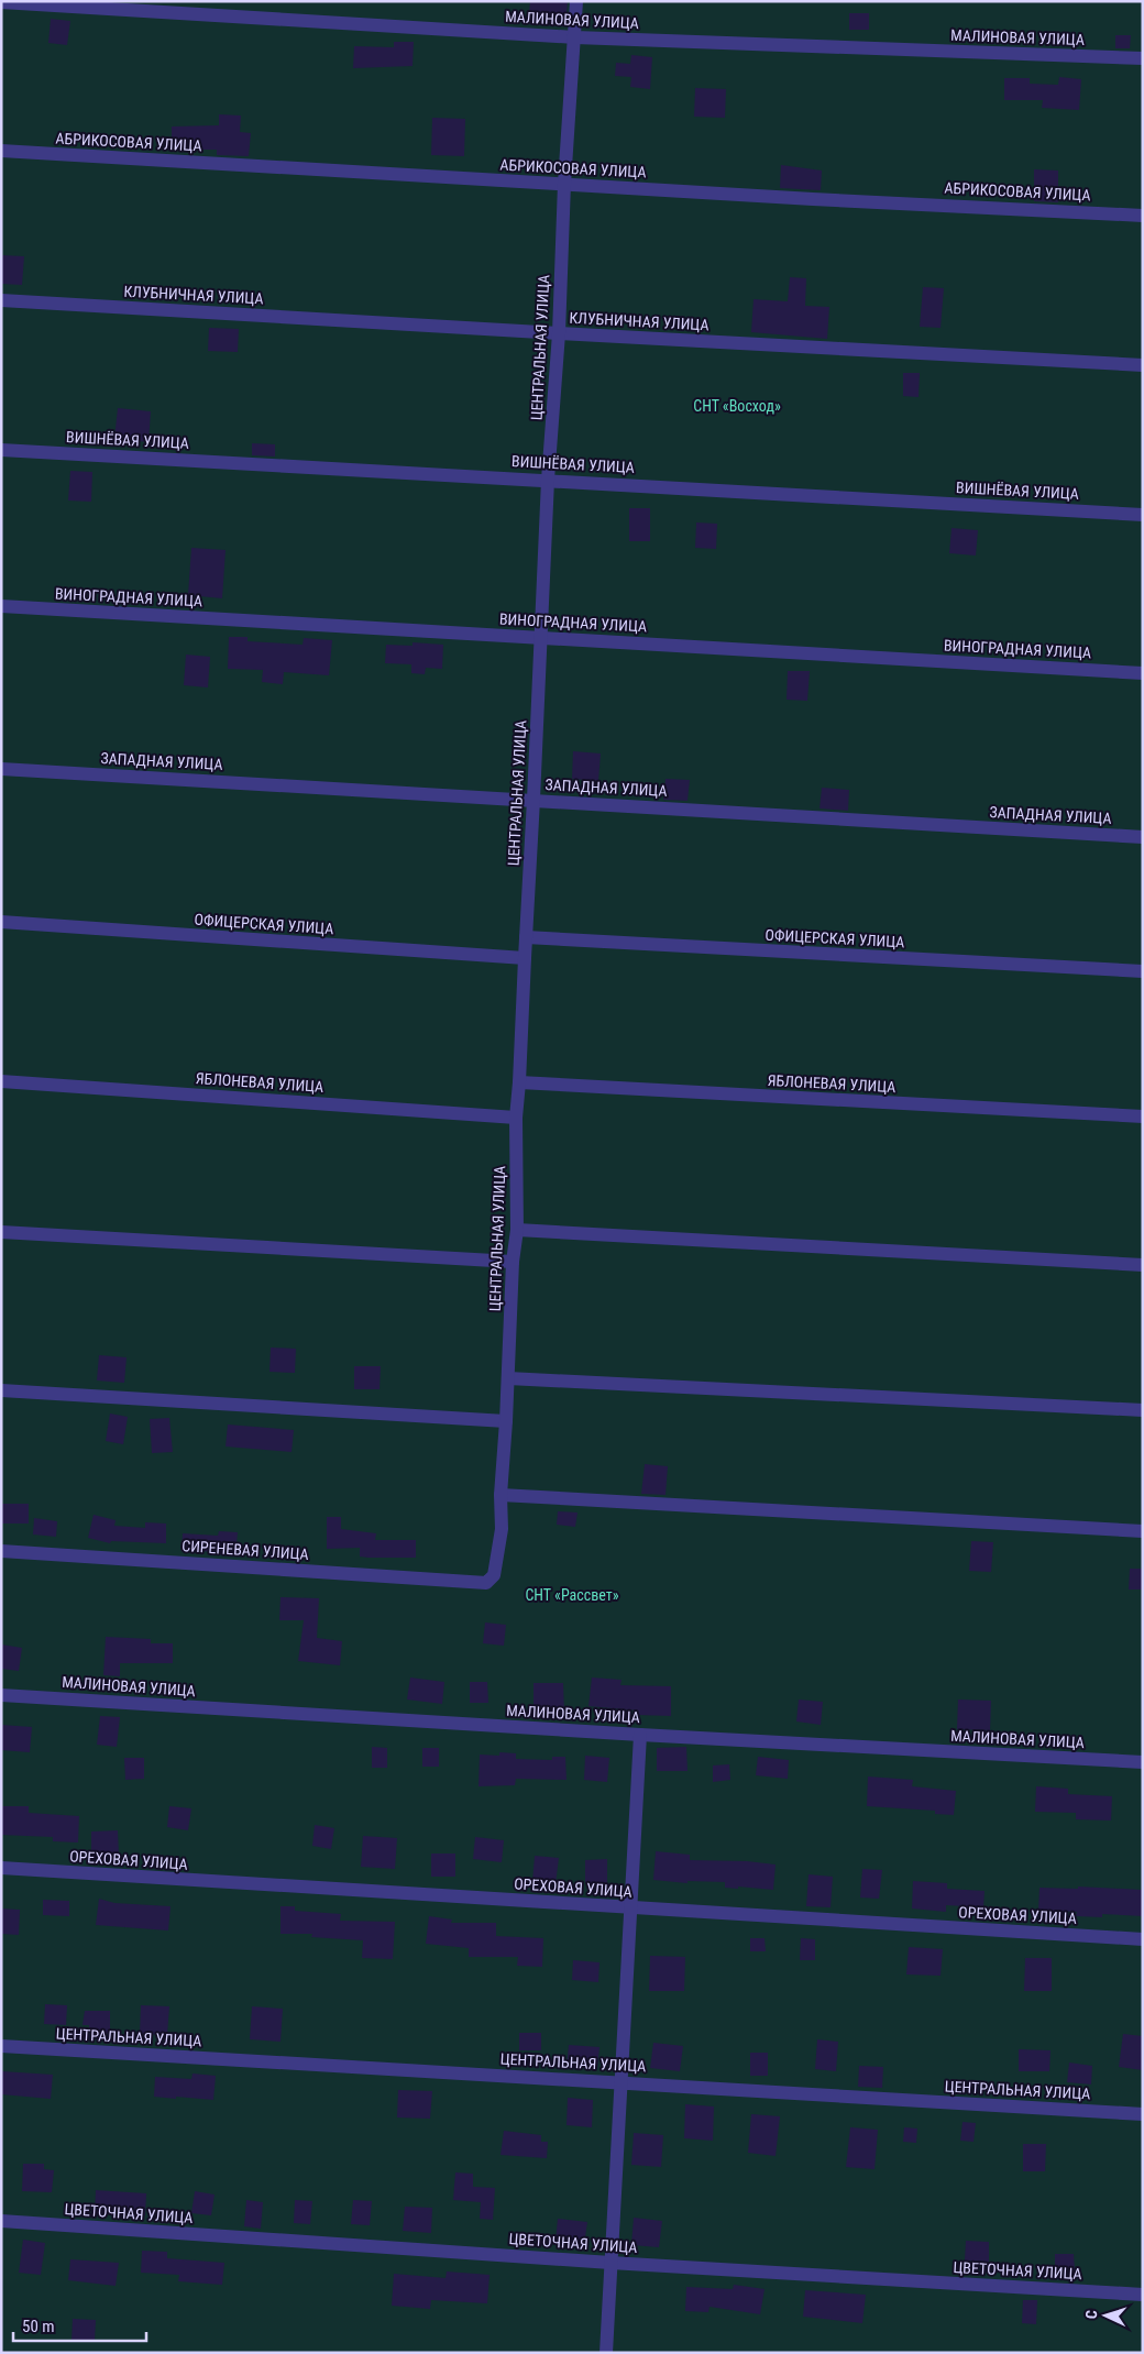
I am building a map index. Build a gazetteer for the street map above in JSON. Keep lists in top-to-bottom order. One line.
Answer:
{"streets":{"street":["МАЛИНОВАЯ УЛИЦА","АБРИКОСОВАЯ УЛИЦА","КЛУБНИЧНАЯ УЛИЦА","ЦЕНТРАЛЬНАЯ УЛИЦА","ВИШНЁВАЯ УЛИЦА","ВИНОГРАДНАЯ УЛИЦА","ЗАПАДНАЯ УЛИЦА","ОФИЦЕРСКАЯ УЛИЦА","ЯБЛОНЕВАЯ УЛИЦА","СИРЕНЕВАЯ УЛИЦА","ОРЕХОВАЯ УЛИЦА","ЦВЕТОЧНАЯ УЛИЦА"]},"crossings":[["МАЛИНОВАЯ УЛИЦА","ЦЕНТРАЛЬНАЯ УЛИЦА"],["АБРИКОСОВАЯ УЛИЦА","ЦЕНТРАЛЬНАЯ УЛИЦА"],["КЛУБНИЧНАЯ УЛИЦА","ЦЕНТРАЛЬНАЯ УЛИЦА"],["ЦЕНТРАЛЬНАЯ УЛИЦА","ВИШНЁВАЯ УЛИЦА"],["ЦЕНТРАЛЬНАЯ УЛИЦА","ВИНОГРАДНАЯ УЛИЦА"],["ЦЕНТРАЛЬНАЯ УЛИЦА","ЗАПАДНАЯ УЛИЦА"],["ЦЕНТРАЛЬНАЯ УЛИЦА","ОФИЦЕРСКАЯ УЛИЦА"],["ЦЕНТРАЛЬНАЯ УЛИЦА","ЯБЛОНЕВАЯ УЛИЦА"],["ЦЕНТРАЛЬНАЯ УЛИЦА","СИРЕНЕВАЯ УЛИЦА"]],"parks":["СНТ «Восход»","СНТ «Рассвет»"],"scale_bar":"50 m","north":"left"}
